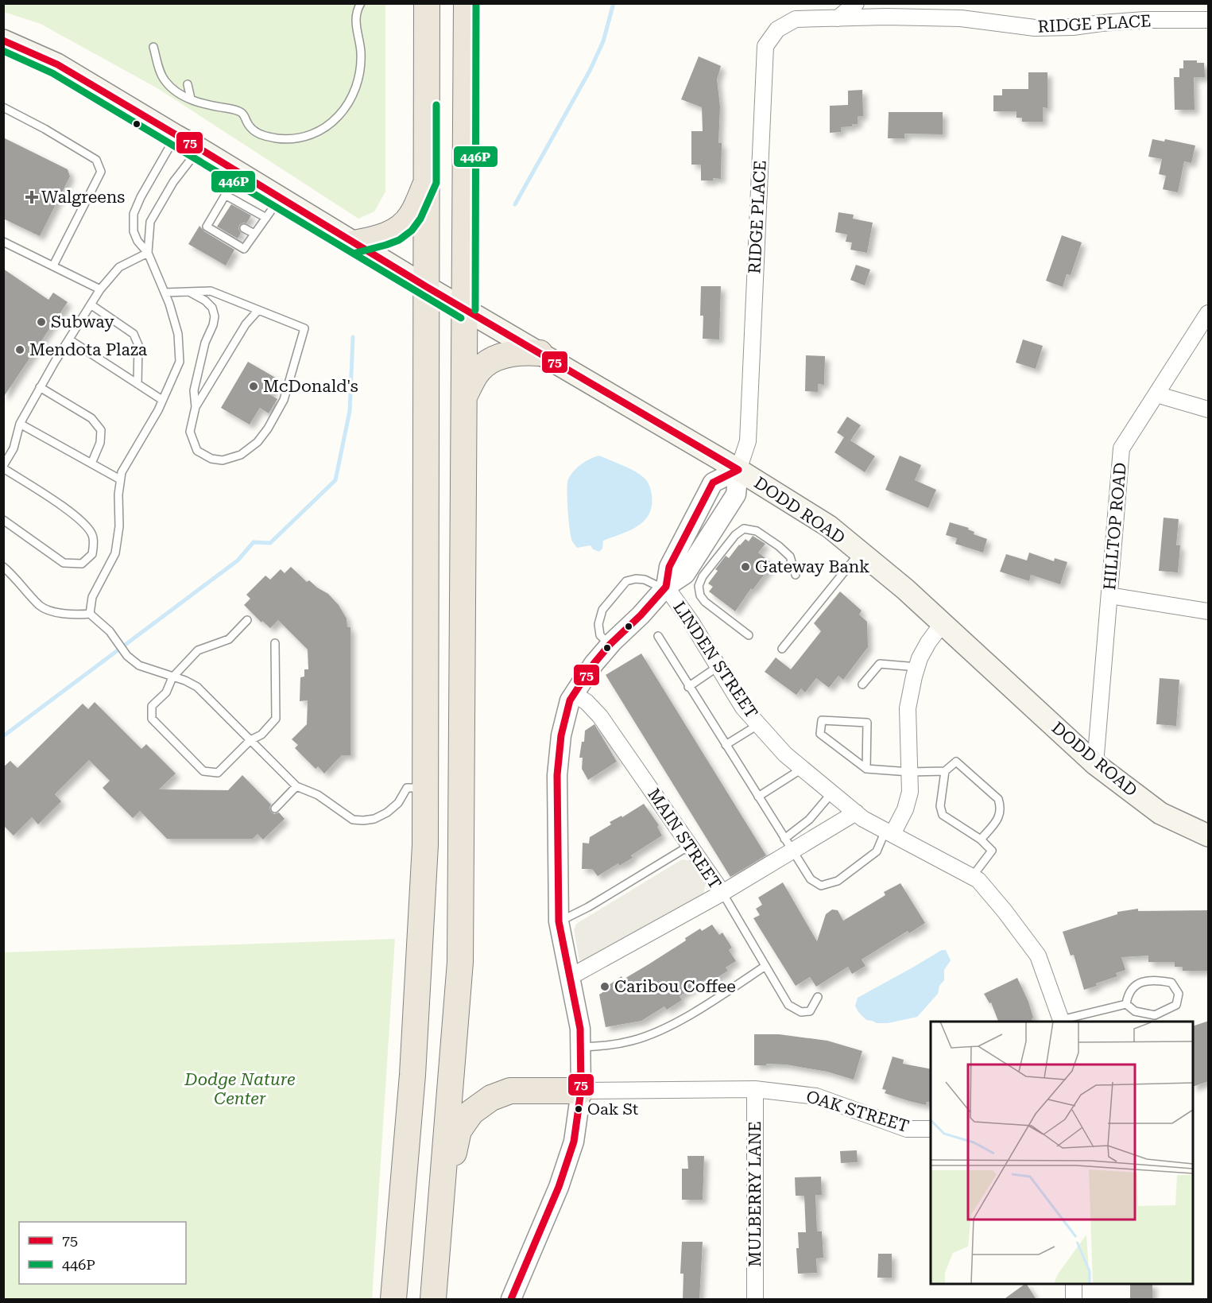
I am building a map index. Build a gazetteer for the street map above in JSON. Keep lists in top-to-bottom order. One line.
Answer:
{"streets":{"main road":["DODD ROAD"],"street":["RIDGE PLACE","HILLTOP ROAD","LINDEN STREET","MAIN STREET","OAK STREET","MULBERRY LANE"]},"crossings":[["RIDGE PLACE","DODD ROAD"],["DODD ROAD","HILLTOP ROAD"],["OAK STREET","MULBERRY LANE"]],"parks":["Dodge Nature Center"],"places":{"health":["Walgreens"],"other":["Subway","Mendota Plaza","McDonald's","Gateway Bank","Caribou Coffee","Oak St"]},"lines":["transit line 446P","transit line 75"],"legend":["75","446P"]}
